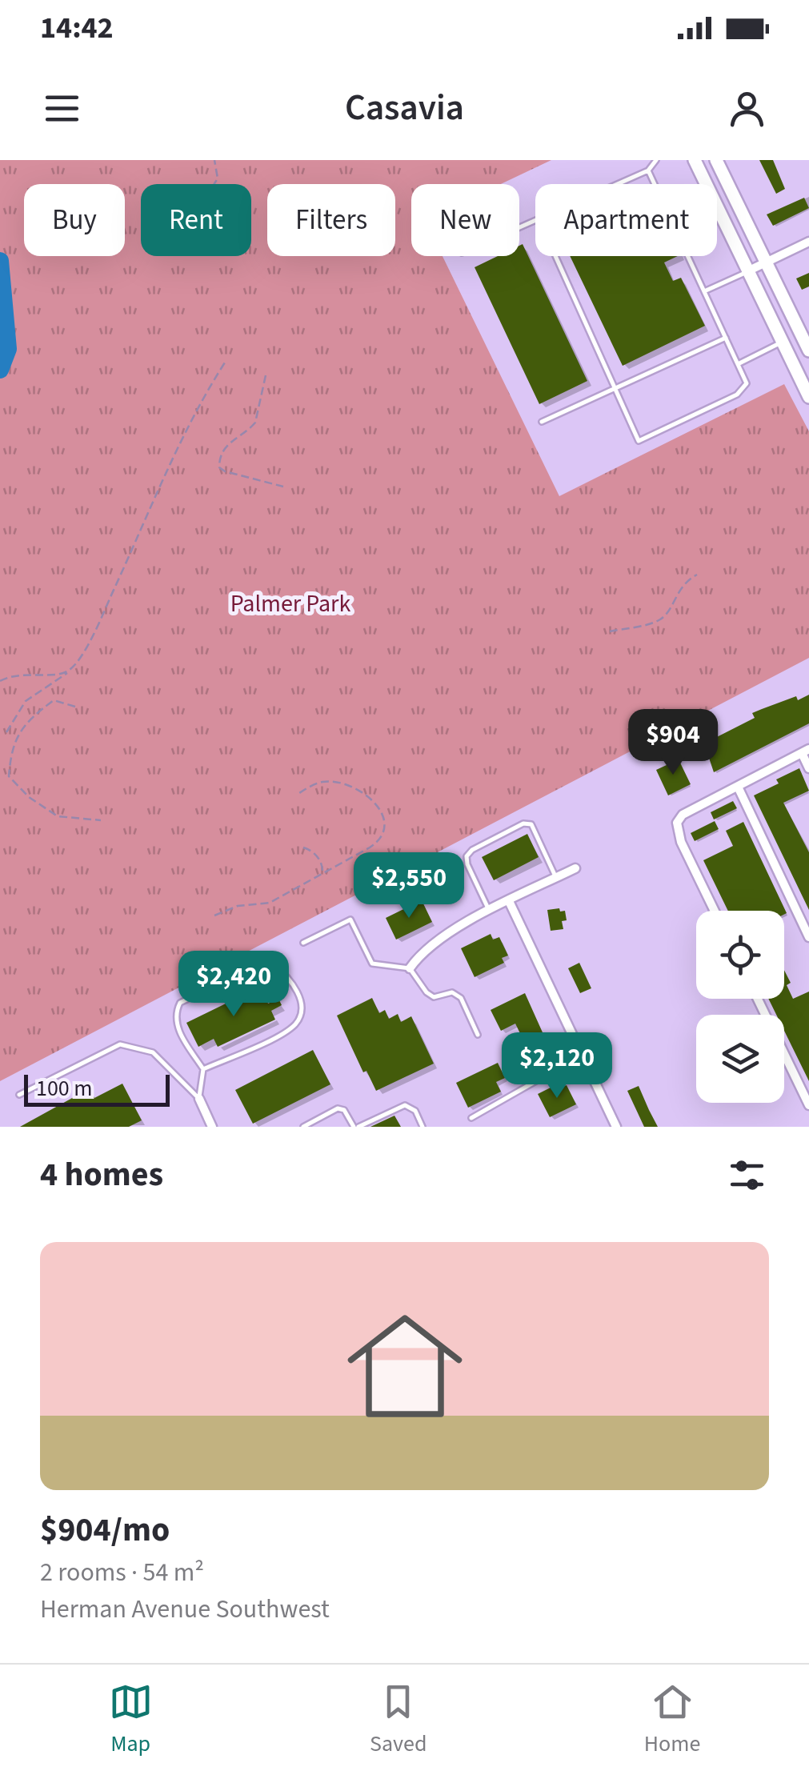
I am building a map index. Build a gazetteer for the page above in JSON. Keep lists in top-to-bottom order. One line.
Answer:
{"parks":["Palmer Park"],"scale_bar":"100 m","page":{"status":"14:42","header":"Casavia","chip":["Buy","Rent","Filters","New","Apartment"],"price":["$904","$2,550","$2,420","$2,120"],"scale":"100 m","heading":"4 homes","list":[{"name":"$904/mo","note":"2 rooms · 54 m² · Herman Avenue Southwest"}],"tabs":["Map","Saved","Home"]}}
